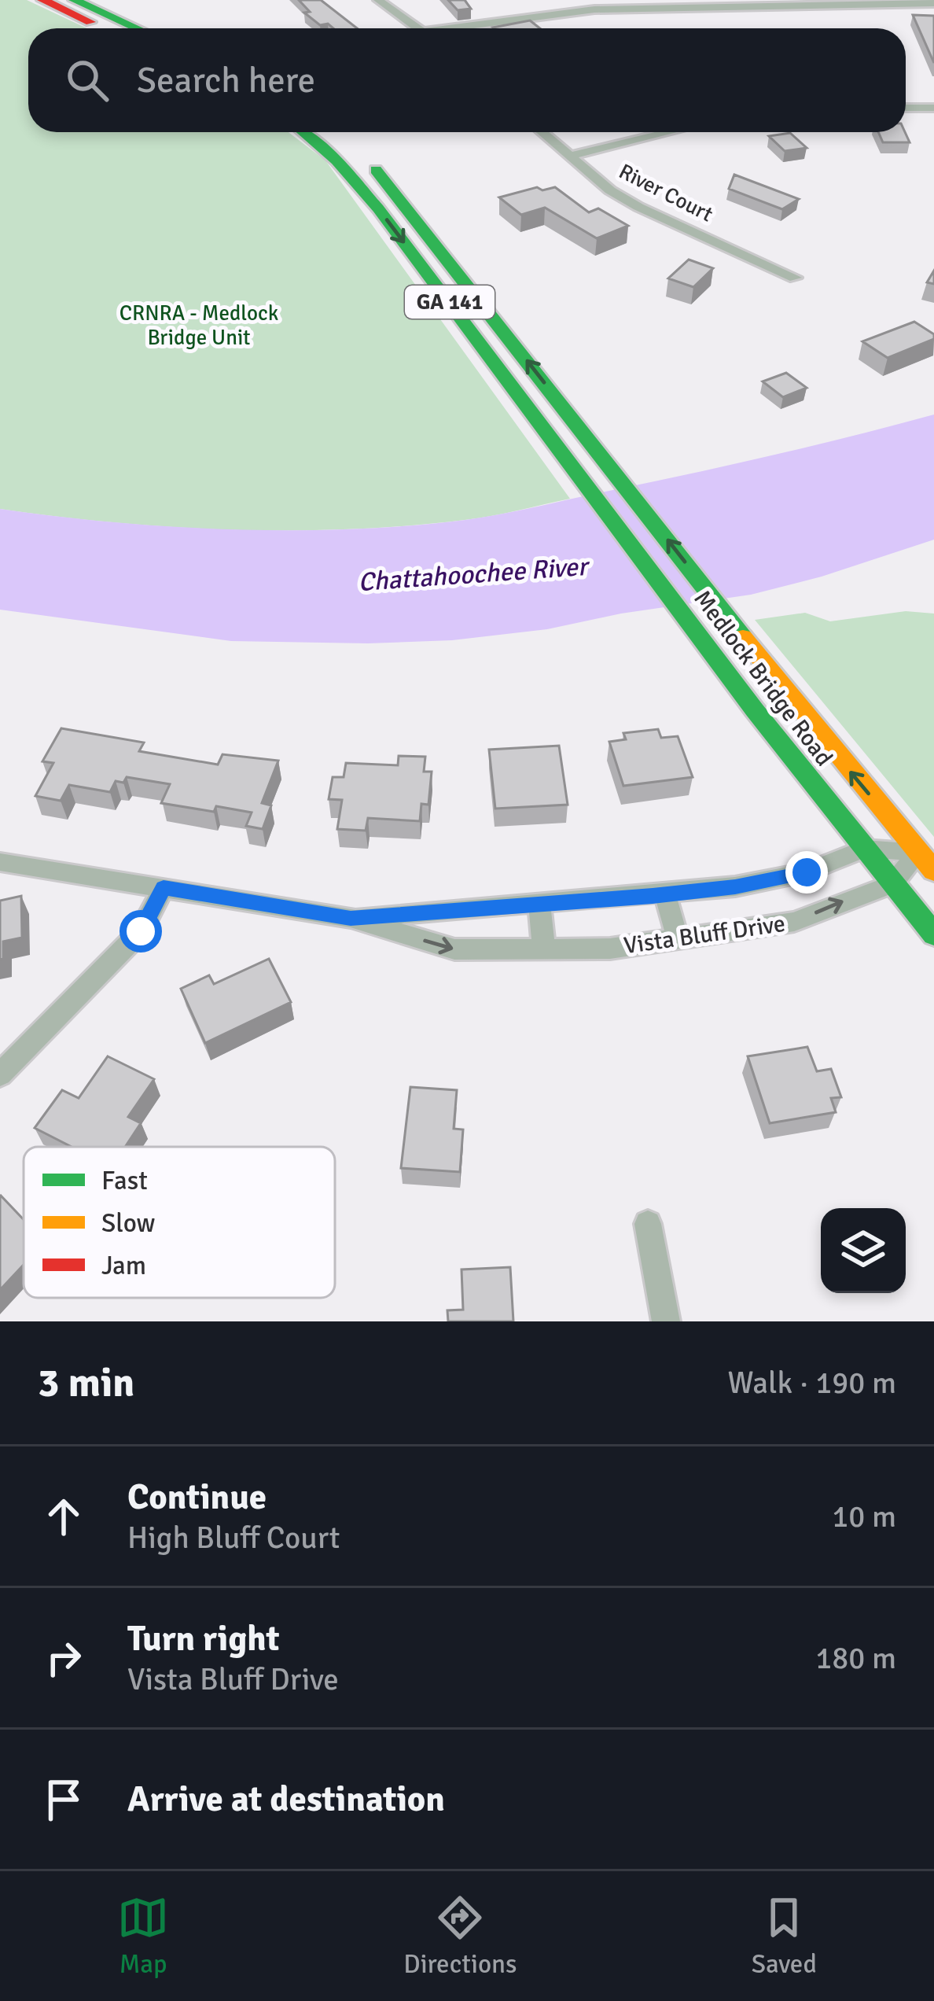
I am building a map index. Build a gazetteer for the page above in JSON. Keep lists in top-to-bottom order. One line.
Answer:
{"streets":{"highway":["GA 141","Medlock Bridge Road"],"street":["River Court","Vista Bluff Drive"]},"crossings":[["Medlock Bridge Road","Vista Bluff Drive"]],"water":["Chattahoochee River"],"parks":["CRNRA - Medlock Bridge Unit"],"legend":["Fast","Slow","Jam"],"page":{"search":"Search here","heading":["3 min","Walk · 190 m"],"list":[["Continue","High Bluff Court","10 m"],["Turn right","Vista Bluff Drive","180 m"],"Arrive at destination"],"nav":["Map","Directions","Saved"]}}
